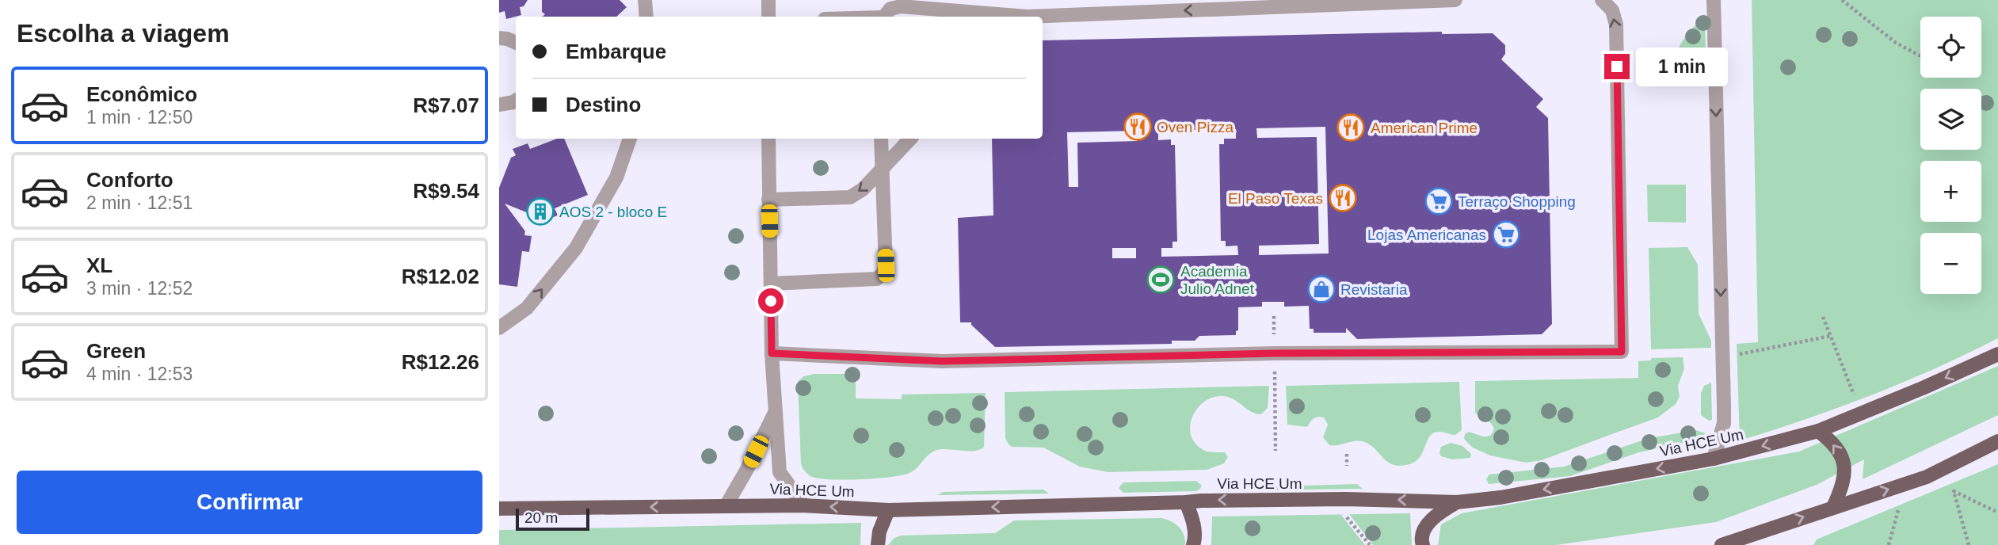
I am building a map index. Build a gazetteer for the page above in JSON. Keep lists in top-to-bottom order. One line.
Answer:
{"streets":{"main road":["Via HCE Um"]},"one_way":["Via HCE Um"],"places":{"restaurant":["Oven Pizza","American Prime","El Paso Texas"],"supermarket":["Terraço Shopping","Lojas Americanas"],"building":["AOS 2 - bloco E"],"sports":["Academia Julio Adnet"],"shop":["Revistaria"]},"scale_bar":"20 m","page":{"heading":"Escolha a viagem","map_buttons":["+","−"],"banner":["Embarque","Destino"],"bubble":"1 min","list":[{"name":"Econômico","note":"1 min · 12:50","value":"R$7.07"},{"name":"Conforto","note":"2 min · 12:51","value":"R$9.54"},{"name":"XL","note":"3 min · 12:52","value":"R$12.02"},{"name":"Green","note":"4 min · 12:53","value":"R$12.26"}],"buttons":"Confirmar","scale":"20 m"}}
